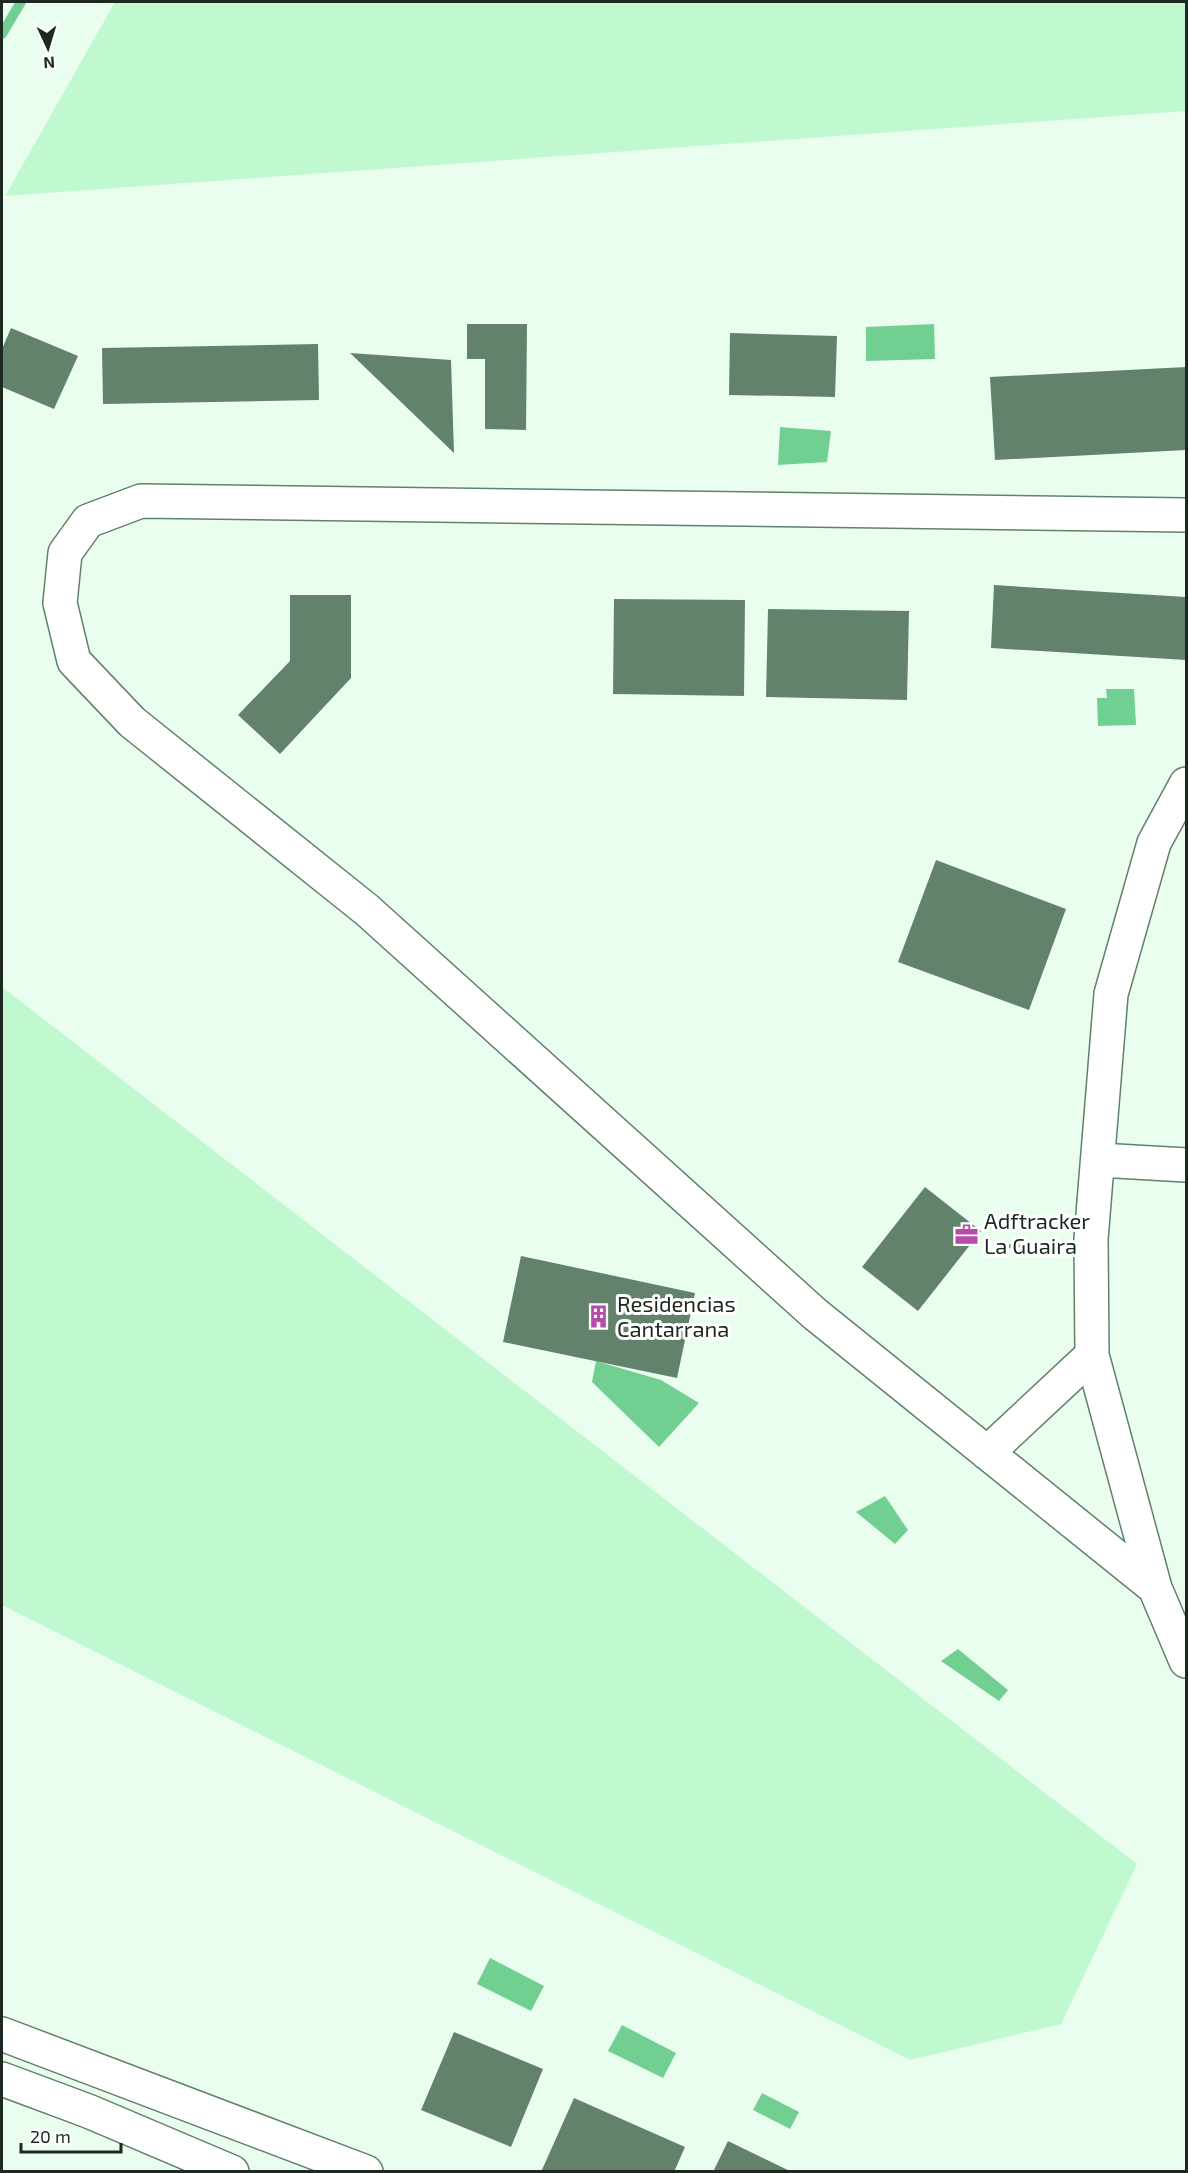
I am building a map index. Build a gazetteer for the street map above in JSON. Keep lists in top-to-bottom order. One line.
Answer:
{"places":{"office":["Adftracker La Guaira"],"building":["Residencias Cantarrana"]},"scale_bar":"20 m","north":"bottom"}
